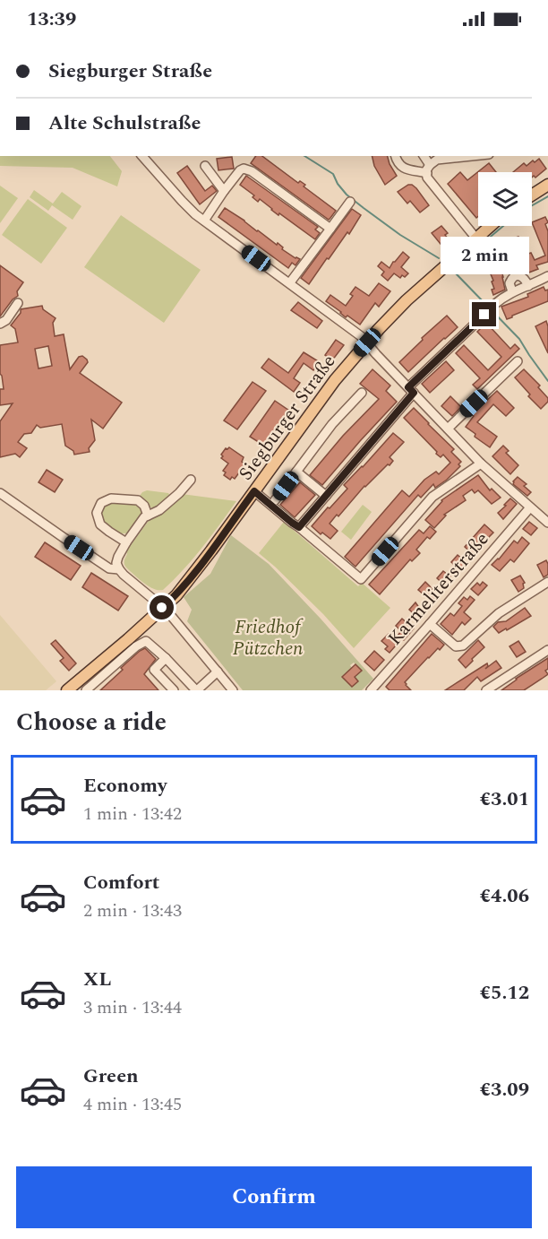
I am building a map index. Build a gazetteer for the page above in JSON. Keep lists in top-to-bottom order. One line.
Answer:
{"streets":{"main road":["Siegburger Straße"],"street":["Karmeliterstraße"]},"parks":["Friedhof Pützchen"],"page":{"status":"13:39","banner":["Siegburger Straße","Alte Schulstraße"],"bubble":"2 min","heading":"Choose a ride","list":[{"name":"Economy","note":"1 min · 13:42","value":"€3.01"},{"name":"Comfort","note":"2 min · 13:43","value":"€4.06"},{"name":"XL","note":"3 min · 13:44","value":"€5.12"},{"name":"Green","note":"4 min · 13:45","value":"€3.09"}],"buttons":"Confirm"}}
